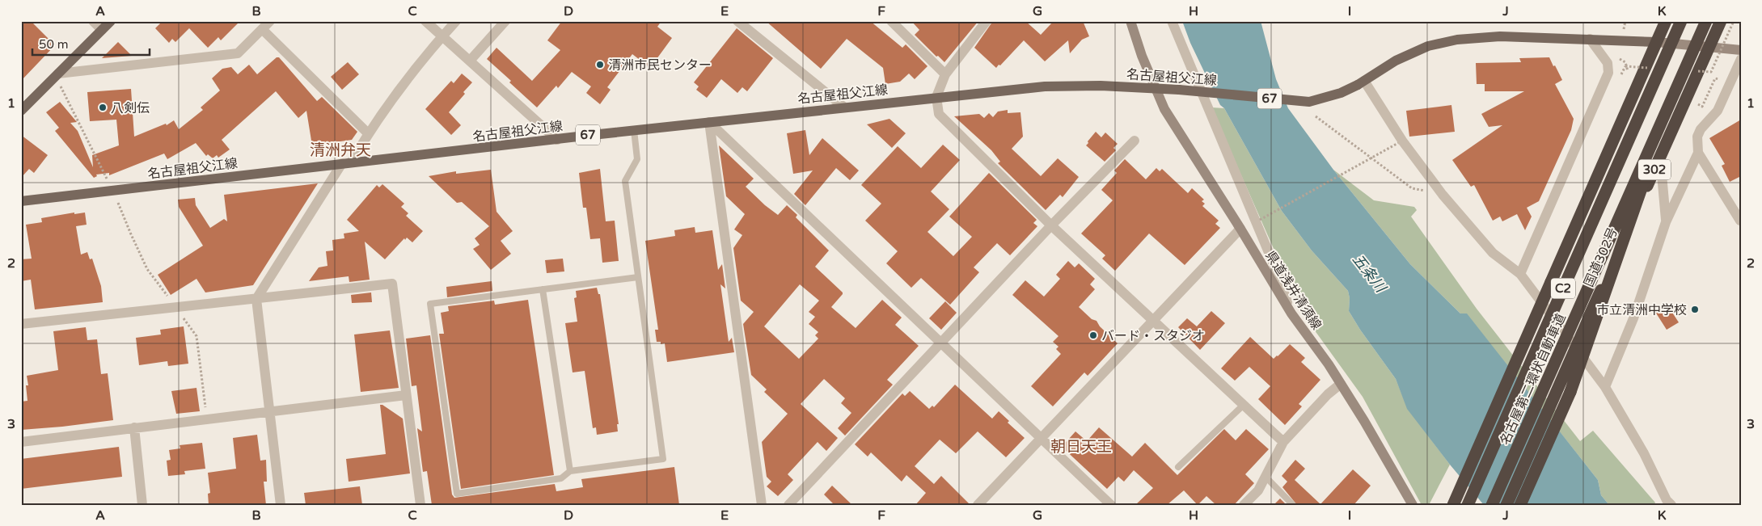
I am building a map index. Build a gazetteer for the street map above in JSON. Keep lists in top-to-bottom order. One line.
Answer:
{"streets":{"highway":["302","国道302号","C2","名古屋第二環状自動車道"],"main road":["名古屋祖父江線","67","県道浅井清須線"]},"crossings":[["名古屋祖父江線","県道浅井清須線"]],"districts":["清洲弁天","朝日天王"],"water":["五条川"],"places":["清洲市民センター","八剣伝","市立清洲中学校","バード・スタジオ"],"scale_bar":"50 m","grid":{"columns":["A","B","C","D","E","F","G","H","I","J","K"],"rows":["1","2","3"]}}
